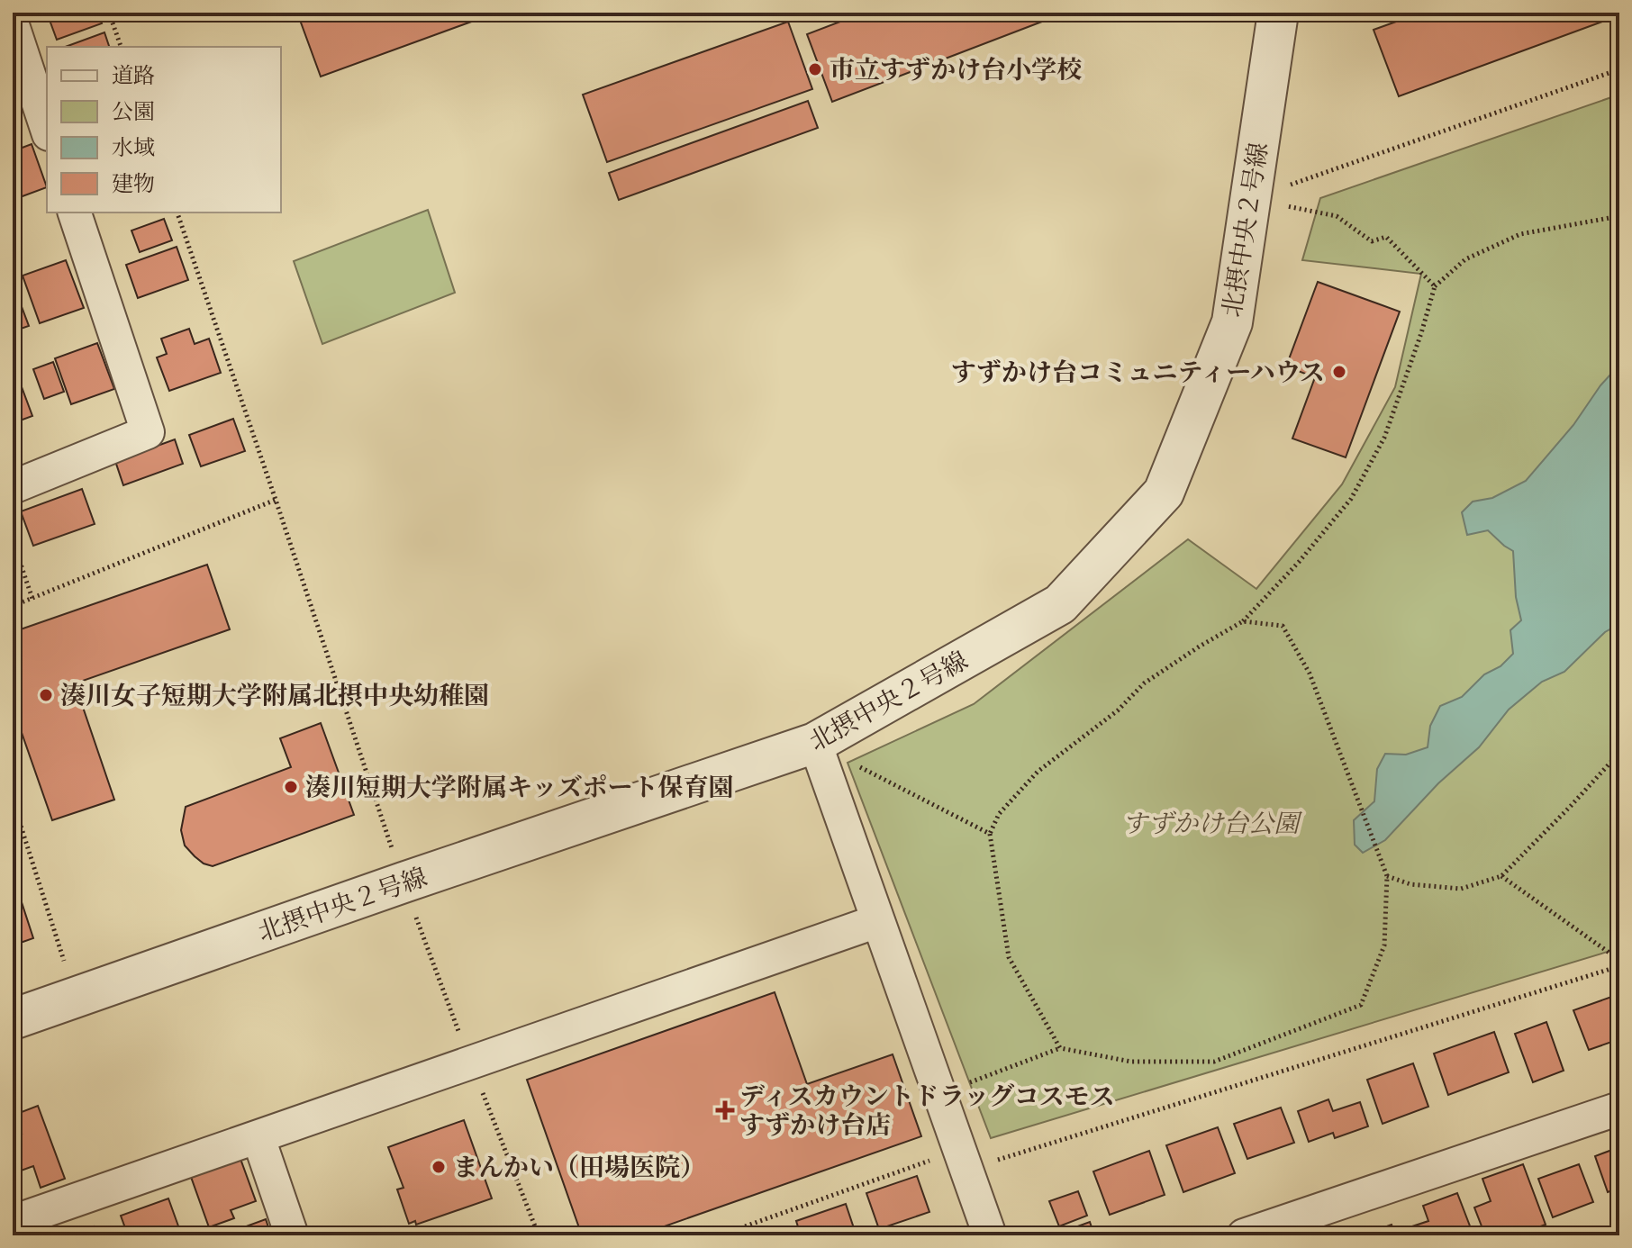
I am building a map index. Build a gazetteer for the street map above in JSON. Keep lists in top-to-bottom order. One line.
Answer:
{"streets":{"street":["北摂中央２号線"]},"parks":["すずかけ台公園"],"places":{"other":["市立すずかけ台小学校","すずかけ台コミュニティーハウス","湊川女子短期大学附属北摂中央幼稚園","湊川短期大学附属キッズポート保育園","まんかい（田場医院）"],"health":["ディスカウントドラッグコスモス すずかけ台店"]},"legend":["道路","公園","水域","建物"]}
